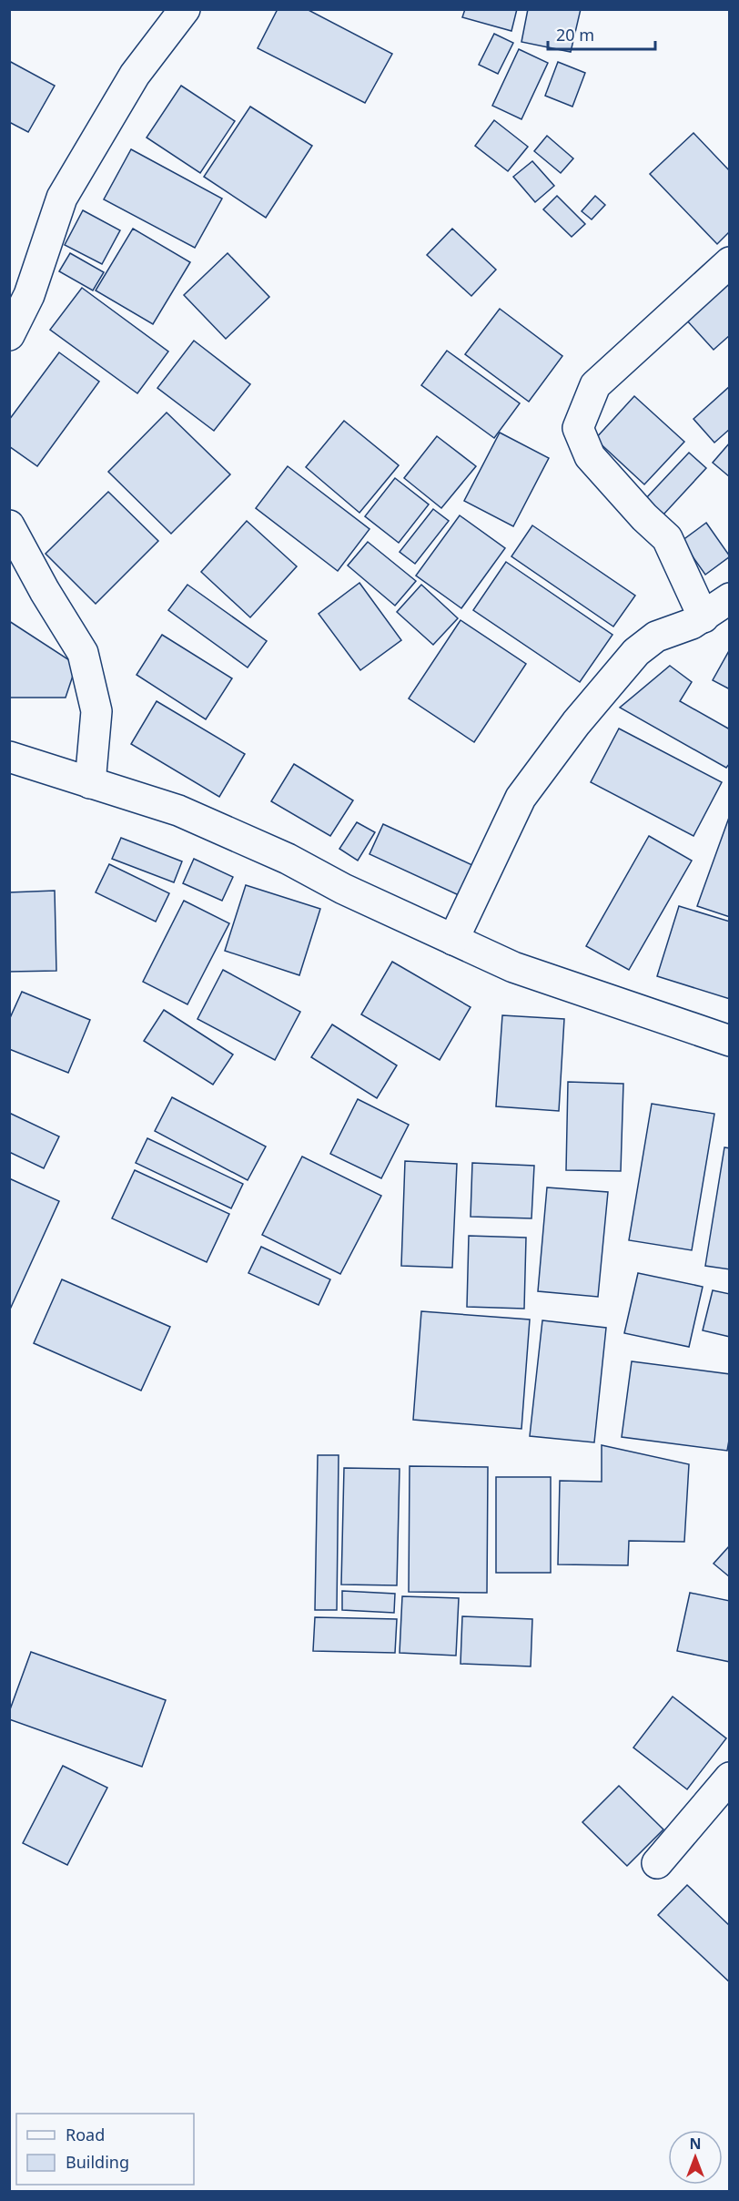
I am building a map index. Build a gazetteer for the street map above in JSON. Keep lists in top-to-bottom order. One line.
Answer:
{"legend":["Road","Building"],"scale_bar":"20 m","north":"top"}
